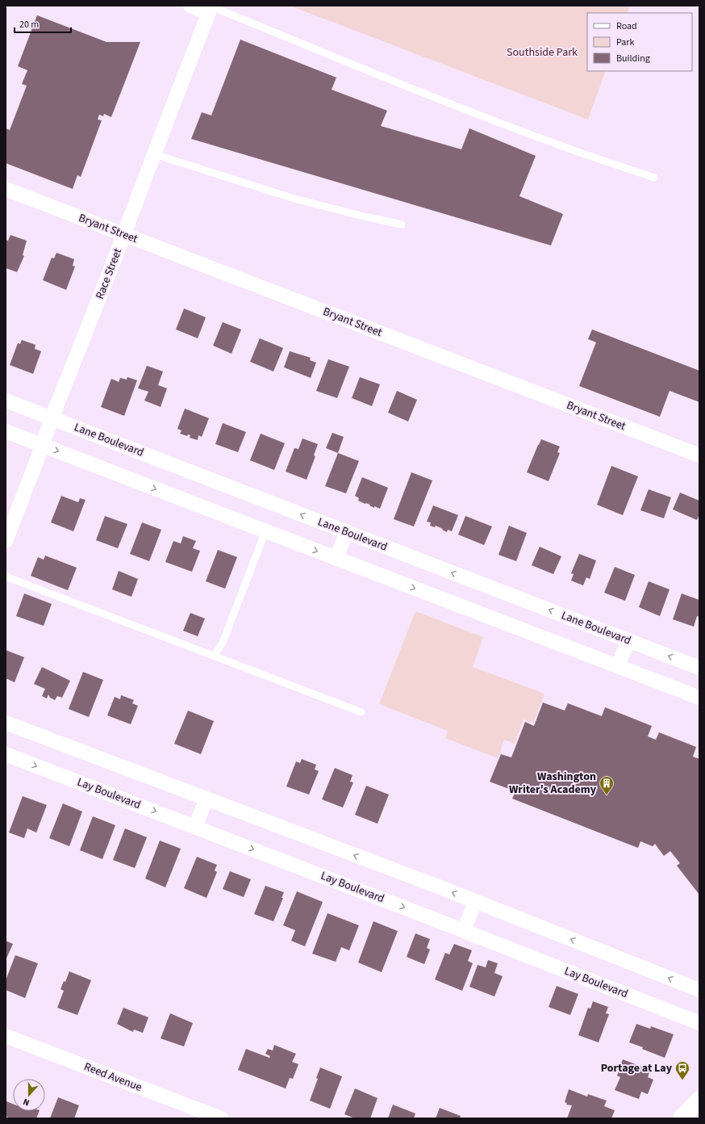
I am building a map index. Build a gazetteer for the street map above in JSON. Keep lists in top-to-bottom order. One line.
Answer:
{"streets":{"street":["Bryant Street","Race Street","Lane Boulevard","Lay Boulevard","Reed Avenue"]},"crossings":[["Bryant Street","Race Street"],["Race Street","Lane Boulevard"]],"parks":["Southside Park"],"places":{"building":["Washington Writer's Academy"],"bus stop":["Portage at Lay"]},"legend":["Road","Park","Building"],"scale_bar":"20 m","north":"bottom"}
